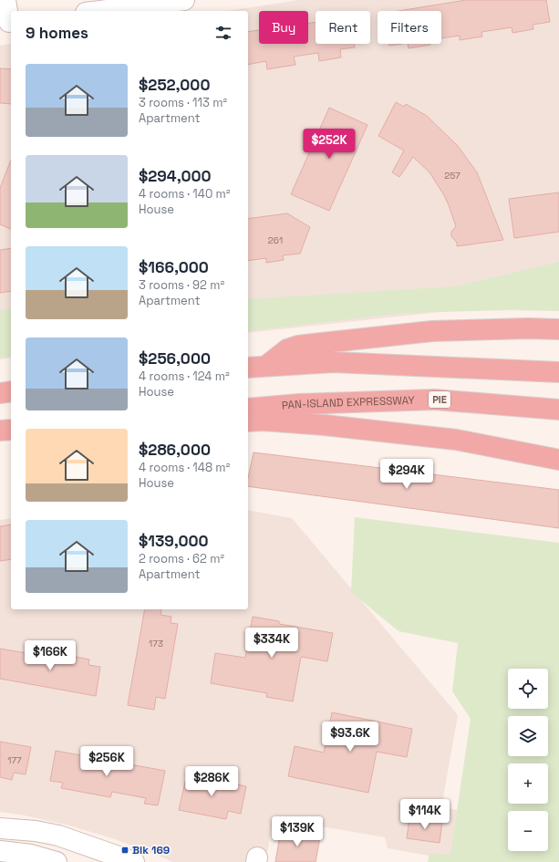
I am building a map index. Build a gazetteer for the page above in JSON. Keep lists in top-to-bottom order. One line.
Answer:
{"streets":{"highway":["PIE","PAN-ISLAND EXPRESSWAY"]},"places":{"transit":["Blk 169"]},"house_numbers":["257","261","173","177"],"page":{"chip":["Buy","Rent","Filters"],"heading":"9 homes","list":[{"name":"$252,000","note":"3 rooms · 113 m² · Apartment"},{"name":"$294,000","note":"4 rooms · 140 m² · House"},{"name":"$166,000","note":"3 rooms · 92 m² · Apartment"},{"name":"$256,000","note":"4 rooms · 124 m² · House"},{"name":"$286,000","note":"4 rooms · 148 m² · House"},{"name":"$139,000","note":"2 rooms · 62 m² · Apartment"}],"price":["$252K","$294K","$334K","$166K","$93.6K","$256K","$286K","$114K","$139K"],"map_buttons":["+","−"]}}
